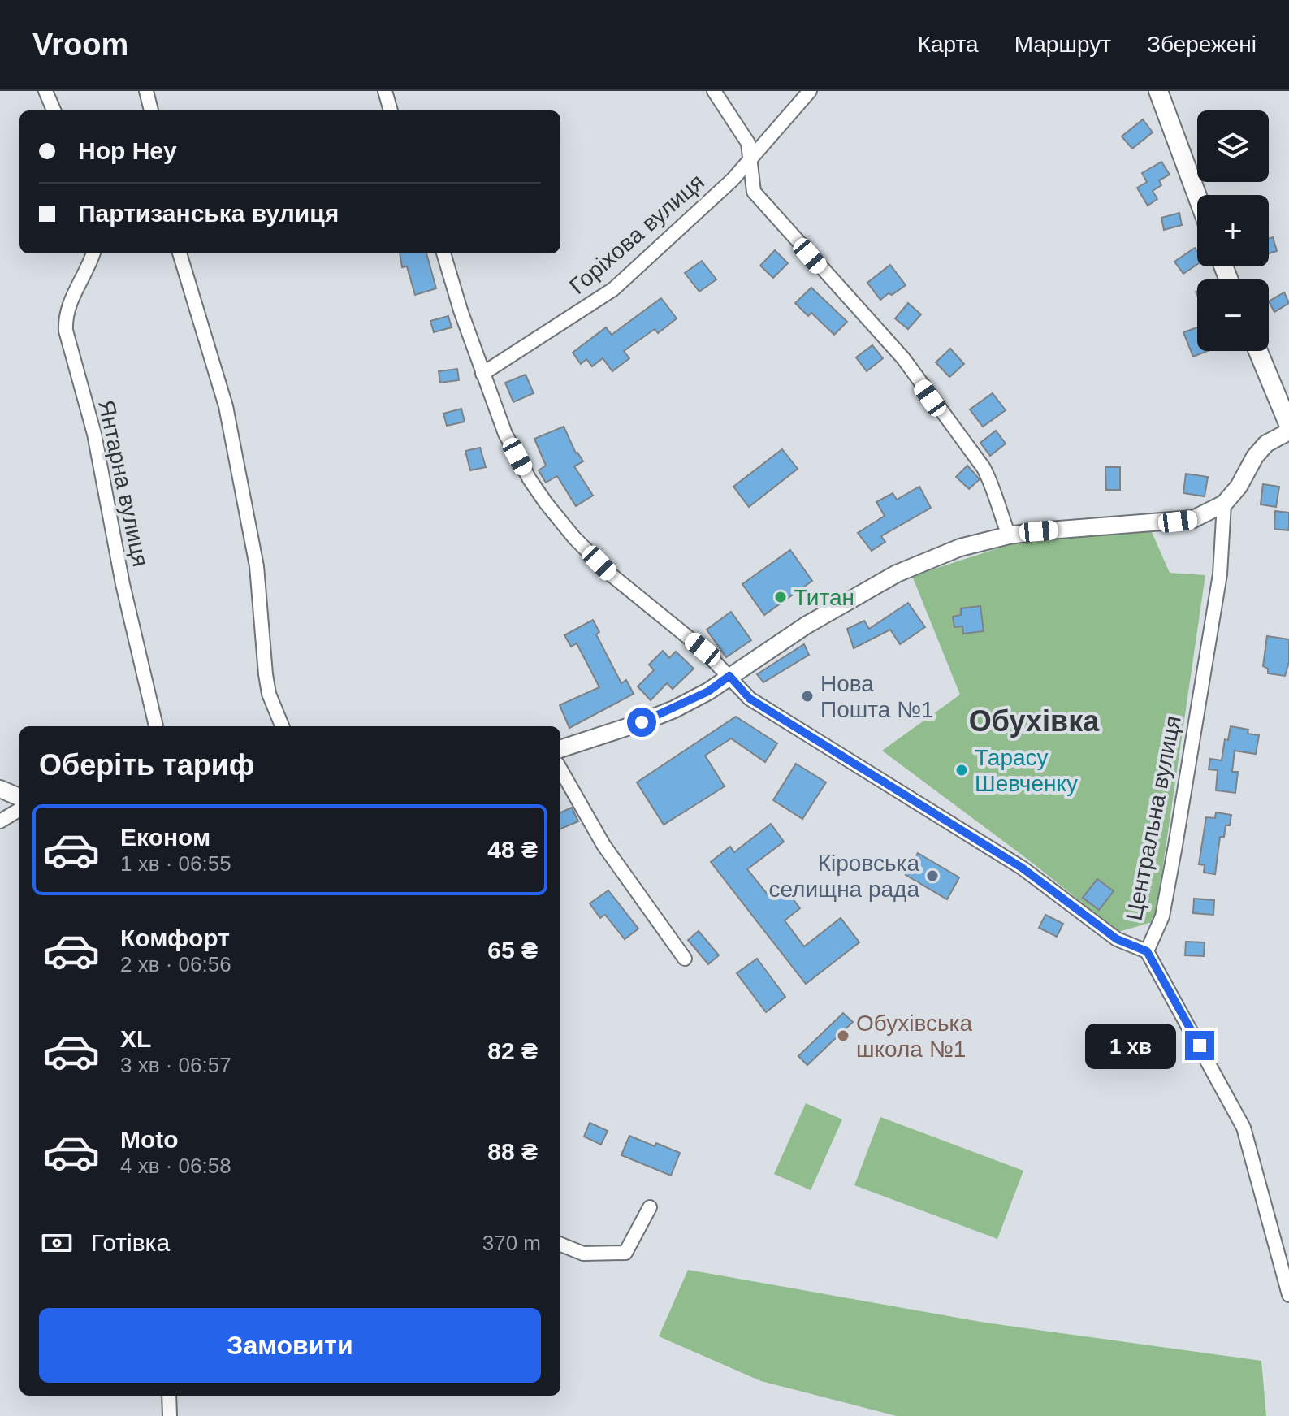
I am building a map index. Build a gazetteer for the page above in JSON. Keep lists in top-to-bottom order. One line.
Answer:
{"streets":{"street":["Горіхова вулиця","Янтарна вулиця","Центральна вулиця"]},"crossings":[["Горіхова вулиця","Центральна вулиця"]],"districts":["Обухівка"],"places":["Титан","Нова Пошта №1","Тарасу Шевченку","Кіровська селищна рада","Обухівська школа №1"],"page":{"header":"Vroom","nav":["Карта","Маршрут","Збережені"],"map_buttons":["+","−"],"banner":["Hop Hey","Партизанська вулиця"],"heading":"Оберіть тариф","list":[{"name":"Економ","note":"1 хв · 06:55","value":"48 ₴"},{"name":"Комфорт","note":"2 хв · 06:56","value":"65 ₴"},{"name":"XL","note":"3 хв · 06:57","value":"82 ₴"},{"name":"Moto","note":"4 хв · 06:58","value":"88 ₴"}],"bubble":"1 хв","pay":["Готівка","370 m"],"buttons":"Замовити"}}
